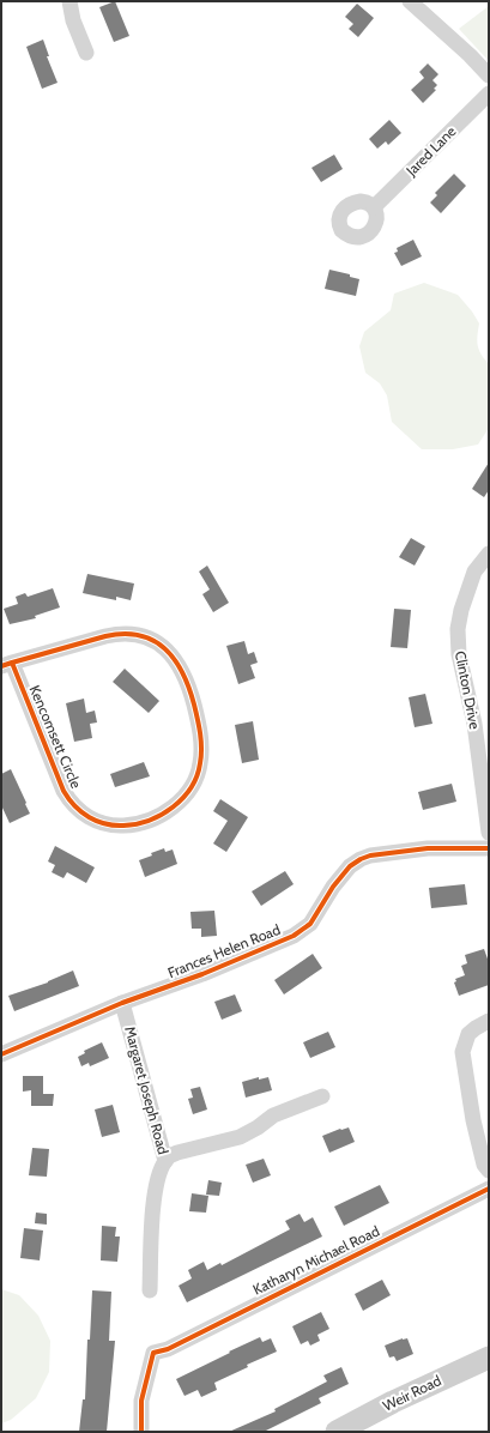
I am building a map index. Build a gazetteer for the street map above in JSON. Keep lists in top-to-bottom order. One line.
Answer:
{"streets":{"street":["Jared Lane","Clinton Drive","Kencomsett Circle","Frances Helen Road","Margaret Joseph Road","Katharyn Michael Road","Weir Road"]},"crossings":[["Frances Helen Road","Margaret Joseph Road"]]}
